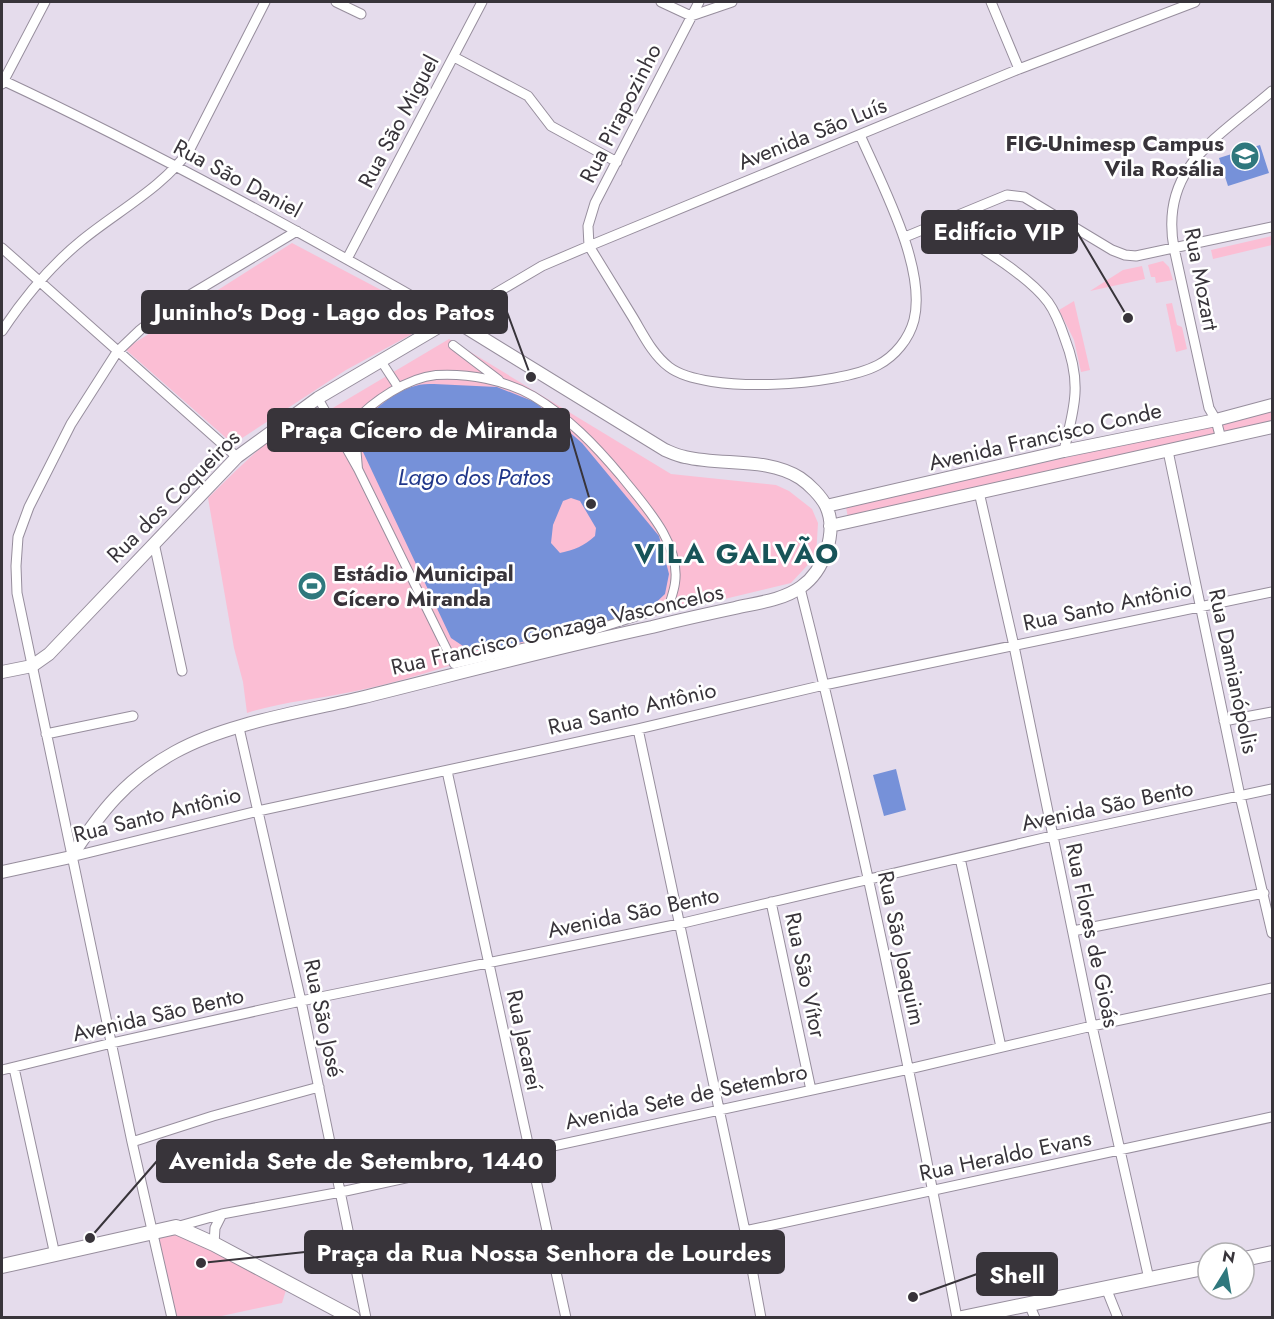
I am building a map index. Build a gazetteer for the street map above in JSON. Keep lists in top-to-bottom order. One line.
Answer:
{"streets":{"main road":["Avenida Sete de Setembro"],"street":["Rua Pirapozinho","Rua São Miguel","Avenida São Luís","Rua São Daniel","Rua Mozart","Avenida Francisco Conde","Rua dos Coqueiros","Rua Santo Antônio","Rua Francisco Gonzaga Vasconcelos","Rua Damianópolis","Avenida São Bento","Rua Flores de Gioás","Rua São Joaquim","Rua São Vítor","Rua São José","Rua Jacareí","Rua Heraldo Evans"]},"crossings":[["Rua Pirapozinho","Avenida São Luís"],["Rua São Miguel","Rua São Daniel"],["Avenida São Luís","Rua São Daniel"],["Avenida São Luís","Rua dos Coqueiros"],["Avenida São Luís","Rua Francisco Gonzaga Vasconcelos"],["Rua São Daniel","Rua dos Coqueiros"],["Rua São Daniel","Rua Francisco Gonzaga Vasconcelos"],["Rua Mozart","Avenida Francisco Conde"],["Avenida Francisco Conde","Rua Francisco Gonzaga Vasconcelos"],["Avenida Francisco Conde","Rua Damianópolis"],["Avenida Francisco Conde","Rua Flores de Gioás"],["Rua dos Coqueiros","Rua Francisco Gonzaga Vasconcelos"],["Rua Santo Antônio","Rua Francisco Gonzaga Vasconcelos"],["Rua Santo Antônio","Rua Damianópolis"],["Rua Santo Antônio","Rua Flores de Gioás"],["Rua Santo Antônio","Rua São Joaquim"],["Rua Santo Antônio","Rua São José"],["Rua Santo Antônio","Rua Jacareí"],["Rua Francisco Gonzaga Vasconcelos","Rua São Joaquim"],["Rua Francisco Gonzaga Vasconcelos","Rua São José"],["Rua Damianópolis","Avenida São Bento"],["Avenida São Bento","Rua Flores de Gioás"],["Avenida São Bento","Rua São Joaquim"],["Avenida São Bento","Rua São Vítor"],["Avenida São Bento","Rua São José"],["Avenida São Bento","Rua Jacareí"],["Rua Flores de Gioás","Avenida Sete de Setembro"],["Rua Flores de Gioás","Rua Heraldo Evans"],["Rua São Joaquim","Avenida Sete de Setembro"],["Rua São Joaquim","Rua Heraldo Evans"],["Rua São Vítor","Avenida Sete de Setembro"],["Rua São José","Avenida Sete de Setembro"],["Rua Jacareí","Avenida Sete de Setembro"]],"districts":["VILA GALVÃO"],"water":["Lago dos Patos"],"places":{"school or university":["FIG-Unimesp Campus Vila Rosália"],"other":["Edifício VIP","Juninho's Dog - Lago dos Patos","Praça Cícero de Miranda","Avenida Sete de Setembro, 1440","Praça da Rua Nossa Senhora de Lourdes","Shell"],"sports":["Estádio Municipal Cícero Miranda"]},"north":"top"}
